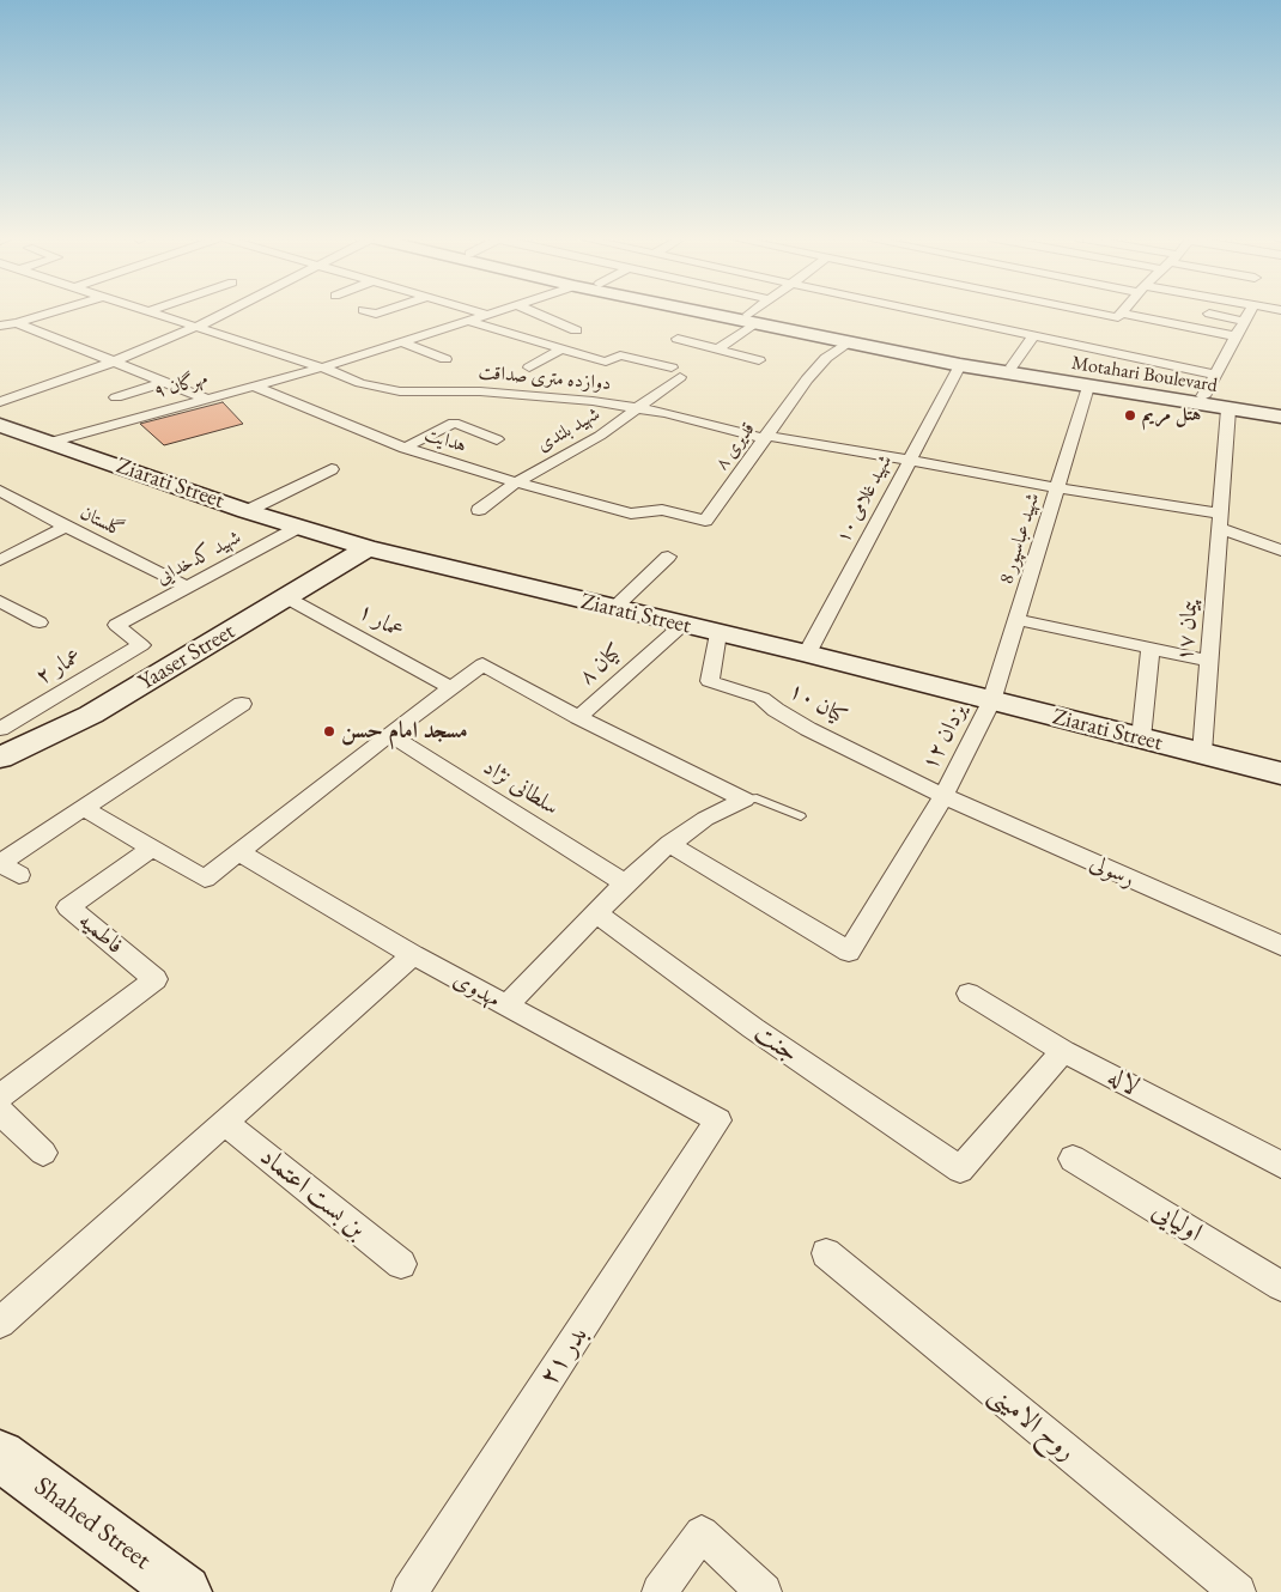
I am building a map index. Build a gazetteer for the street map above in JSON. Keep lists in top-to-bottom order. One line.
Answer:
{"streets":{"main road":["Motahari Boulevard","Ziarati Street","Yaaser Street","Shahed Street"],"street":["دوازده متری صداقت","مهرگان ۹","شهید بلندی","هدایت","قدیری ۸","شهید غلامی ۱۰","گلستان","شهید عباسپور 8","شهید کدخدایی","عمار ۱","پیمان ۱۷","کیان ۸","عمار ۲","کیان ۱۰","یزدان ۱۲","سلطانی نژاد","رسولی","فاطمیه","مهدوی","جنت","لاله","بن بست اعتماد","اولیایی","بدر ۲۱","روح الامینی"]},"crossings":[["Motahari Boulevard","قدیری ۸"],["Motahari Boulevard","شهید غلامی ۱۰"],["Motahari Boulevard","شهید عباسپور 8"],["Motahari Boulevard","پیمان ۱۷"],["دوازده متری صداقت","مهرگان ۹"],["دوازده متری صداقت","شهید بلندی"],["دوازده متری صداقت","قدیری ۸"],["دوازده متری صداقت","شهید غلامی ۱۰"],["دوازده متری صداقت","شهید عباسپور 8"],["دوازده متری صداقت","پیمان ۱۷"],["مهرگان ۹","هدایت"],["مهرگان ۹","Ziarati Street"],["شهید بلندی","هدایت"],["هدایت","قدیری ۸"],["Ziarati Street","شهید غلامی ۱۰"],["Ziarati Street","شهید عباسپور 8"],["Ziarati Street","شهید کدخدایی"],["Ziarati Street","پیمان ۱۷"],["Ziarati Street","Yaaser Street"],["Ziarati Street","کیان ۸"],["Ziarati Street","کیان ۱۰"],["Ziarati Street","یزدان ۱۲"],["گلستان","شهید کدخدایی"],["شهید عباسپور 8","یزدان ۱۲"],["شهید کدخدایی","عمار ۲"],["عمار ۱","Yaaser Street"],["کیان ۱۰","یزدان ۱۲"],["کیان ۱۰","رسولی"],["یزدان ۱۲","رسولی"],["مهدوی","بدر ۲۱"],["جنت","لاله"]],"places":["هتل مریم","مسجد امام حسن"]}
